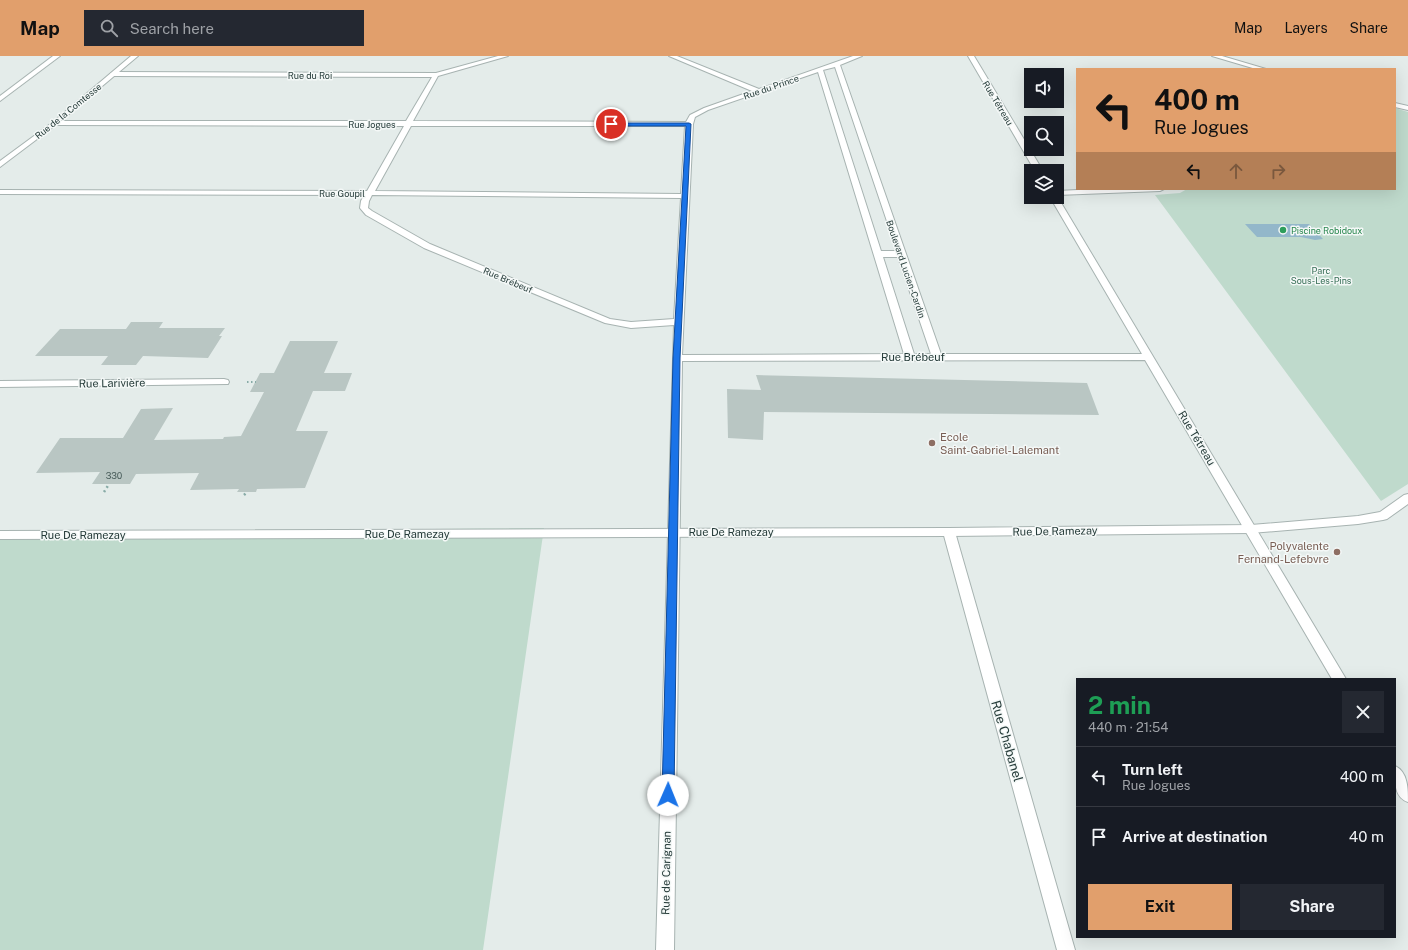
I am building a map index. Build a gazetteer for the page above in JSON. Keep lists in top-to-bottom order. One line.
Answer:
{"streets":{"street":["Rue du Roi","Rue du Prince","Rue Tétreau","Rue de la Comtesse","Rue Jogues","Rue Goupil","Boulevard Lucien-Cardin","Rue Brébeuf","Rue Larivière","Rue De Ramezay","Rue Chabanel","Rue de Carignan"]},"crossings":[["Rue du Roi","Rue de la Comtesse"],["Rue du Prince","Rue Jogues"],["Rue du Prince","Boulevard Lucien-Cardin"],["Rue du Prince","Rue de Carignan"],["Rue Tétreau","Rue Brébeuf"],["Rue Tétreau","Rue De Ramezay"],["Rue de la Comtesse","Rue Jogues"],["Rue Jogues","Rue de Carignan"],["Rue Goupil","Rue Brébeuf"],["Rue Goupil","Rue de Carignan"],["Boulevard Lucien-Cardin","Rue Brébeuf"],["Rue Brébeuf","Rue de Carignan"],["Rue De Ramezay","Rue Chabanel"],["Rue De Ramezay","Rue de Carignan"]],"parks":["Parc Sous-Les-Pins"],"places":["Piscine Robidoux","Ecole Saint-Gabriel-Lalemant","Polyvalente Fernand-Lefebvre"],"house_numbers":["330"],"page":{"header":"Map","search":"Search here","nav":["Map","Layers","Share"],"turn":["400 m","Rue Jogues"],"heading":["2 min","440 m · 21:54"],"list":[{"name":"Turn left","note":"Rue Jogues","value":"400 m"},{"name":"Arrive at destination","value":"40 m"}],"buttons":["Exit","Share"]}}
